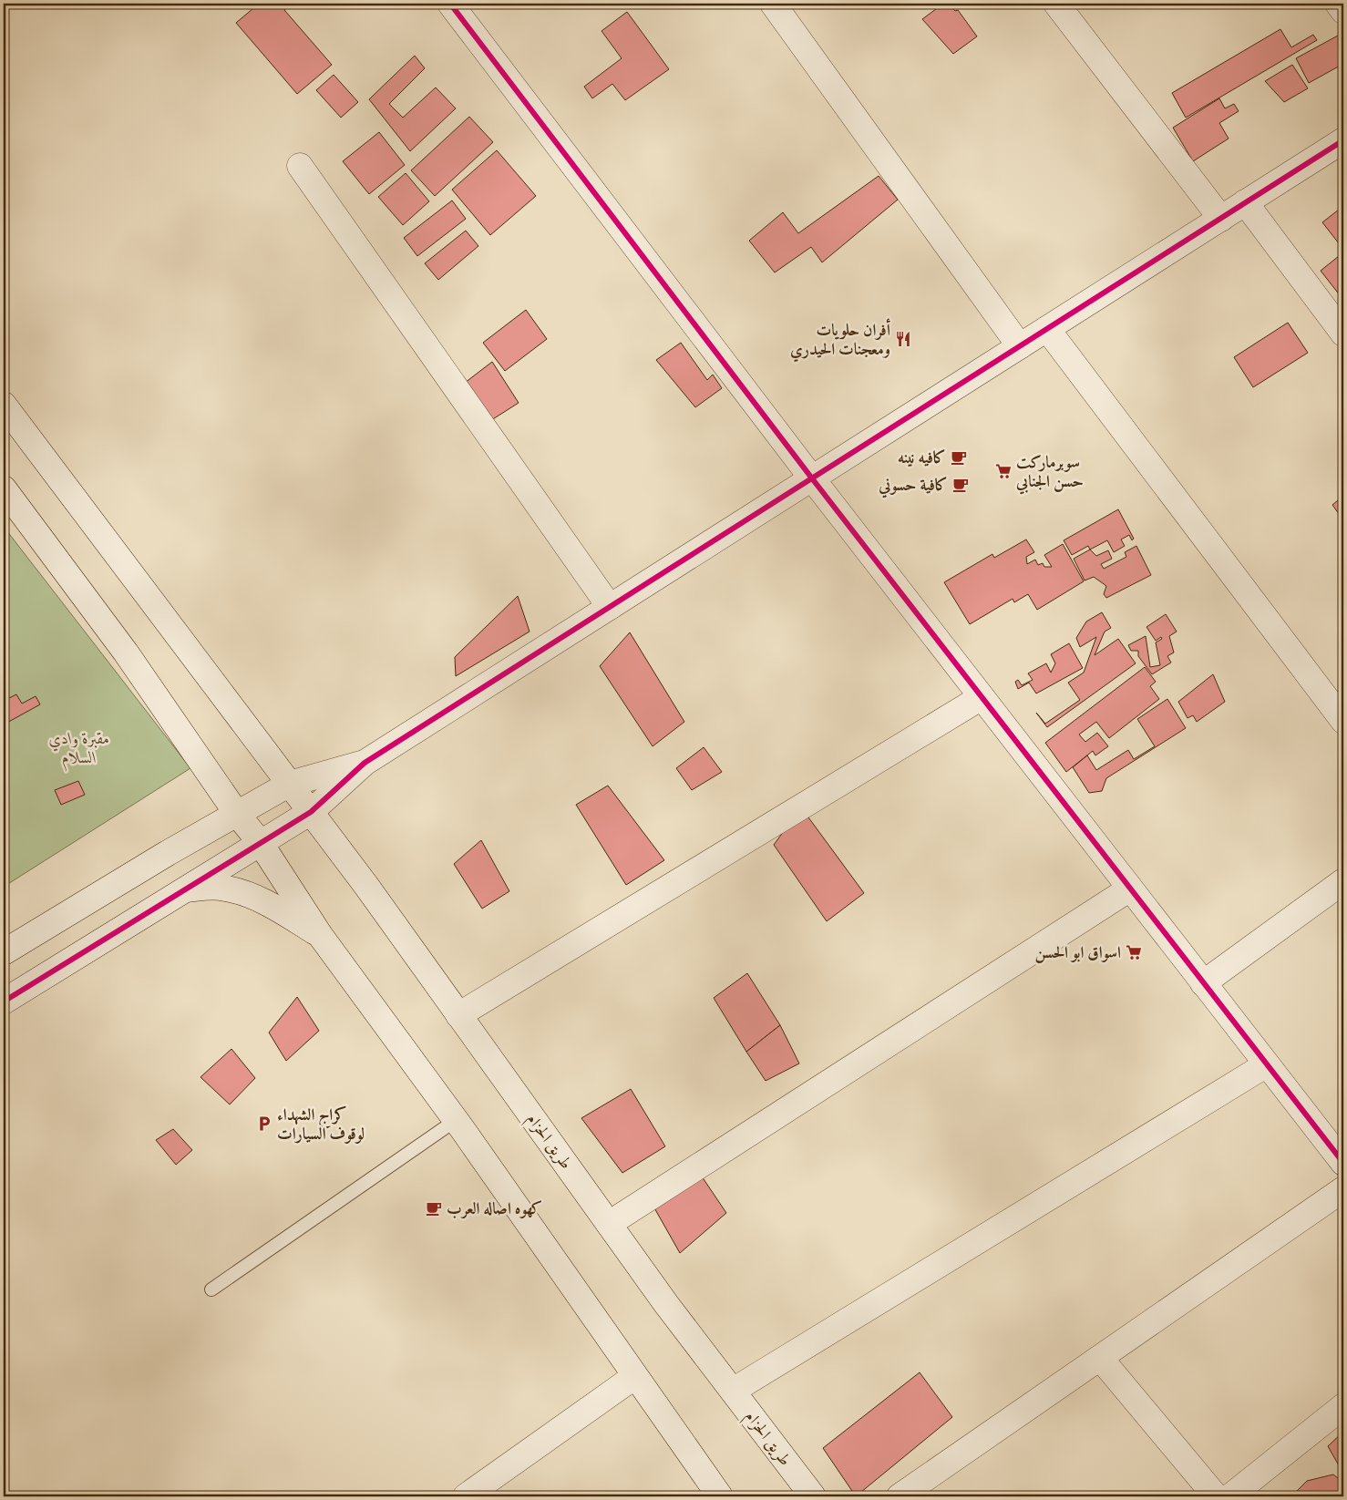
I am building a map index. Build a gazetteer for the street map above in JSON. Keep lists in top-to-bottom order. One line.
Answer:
{"streets":{"street":["طريق الحزام"]},"parks":["مقبرة وادي السلام"],"places":{"restaurant":["أفران حلويات ومعجنات الحيدري"],"cafe":["كافيه نينه","كافية حسوني","كهوه اصاله العرب"],"supermarket":["سوبرماركت حسن الجنابي","اسواق ابو الحسن"],"parking":["كراج الشهداء لوقوف السيارات"]}}
